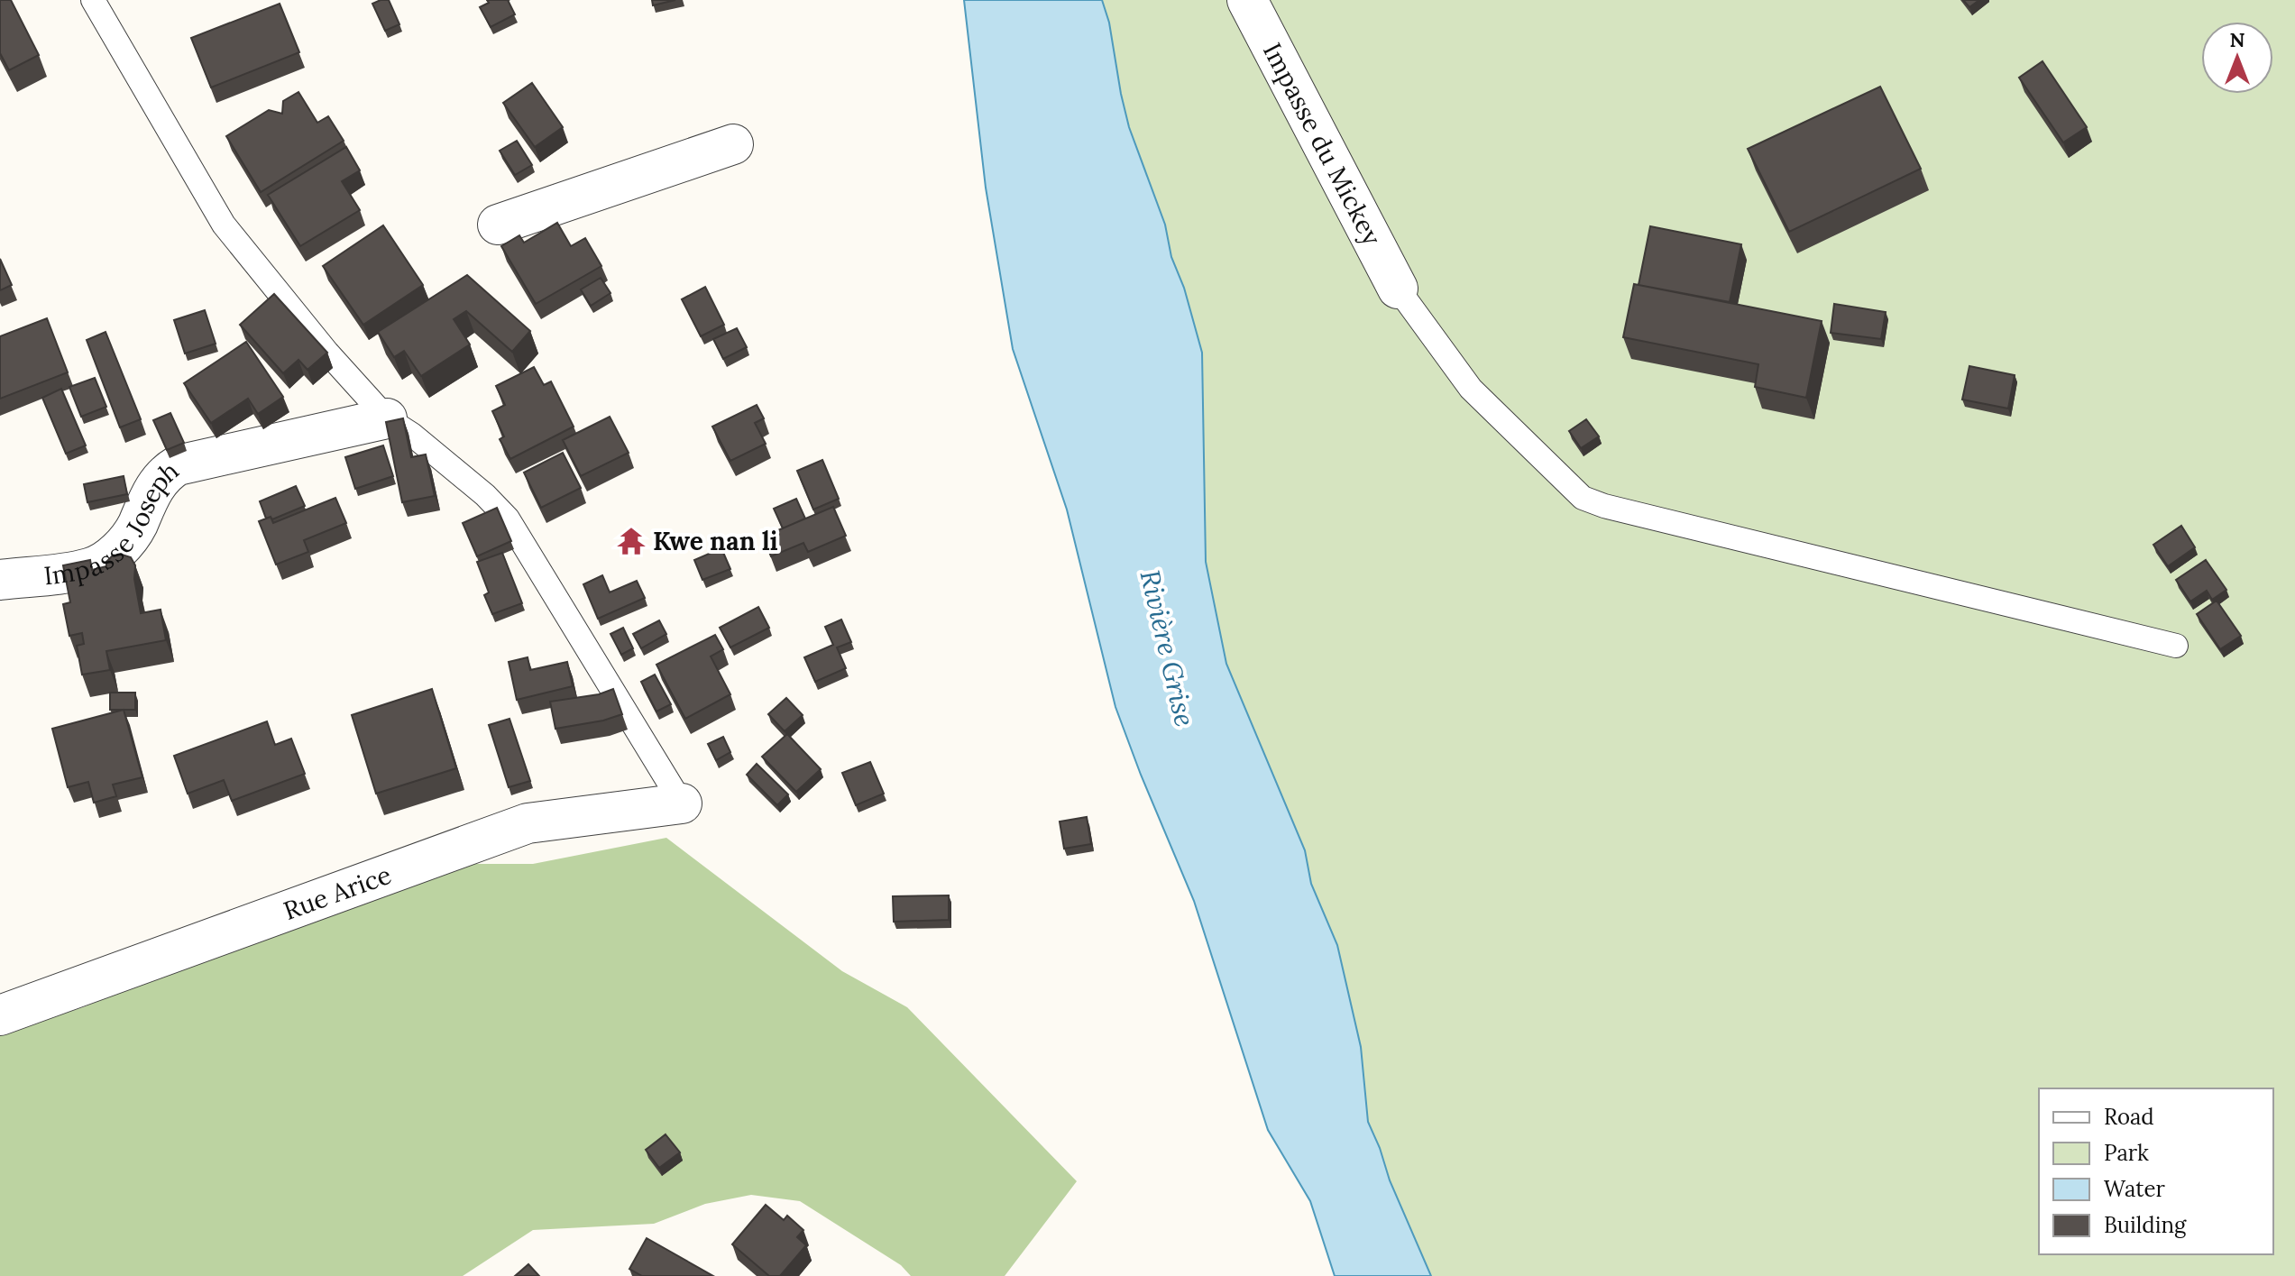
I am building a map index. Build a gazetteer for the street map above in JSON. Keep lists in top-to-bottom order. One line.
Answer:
{"streets":{"street":["Impasse du Mickey","Impasse Joseph","Rue Arice"]},"water":["Rivière Grise"],"places":{"temple":["Kwe nan li"]},"legend":["Road","Park","Water","Building"],"north":"top"}
